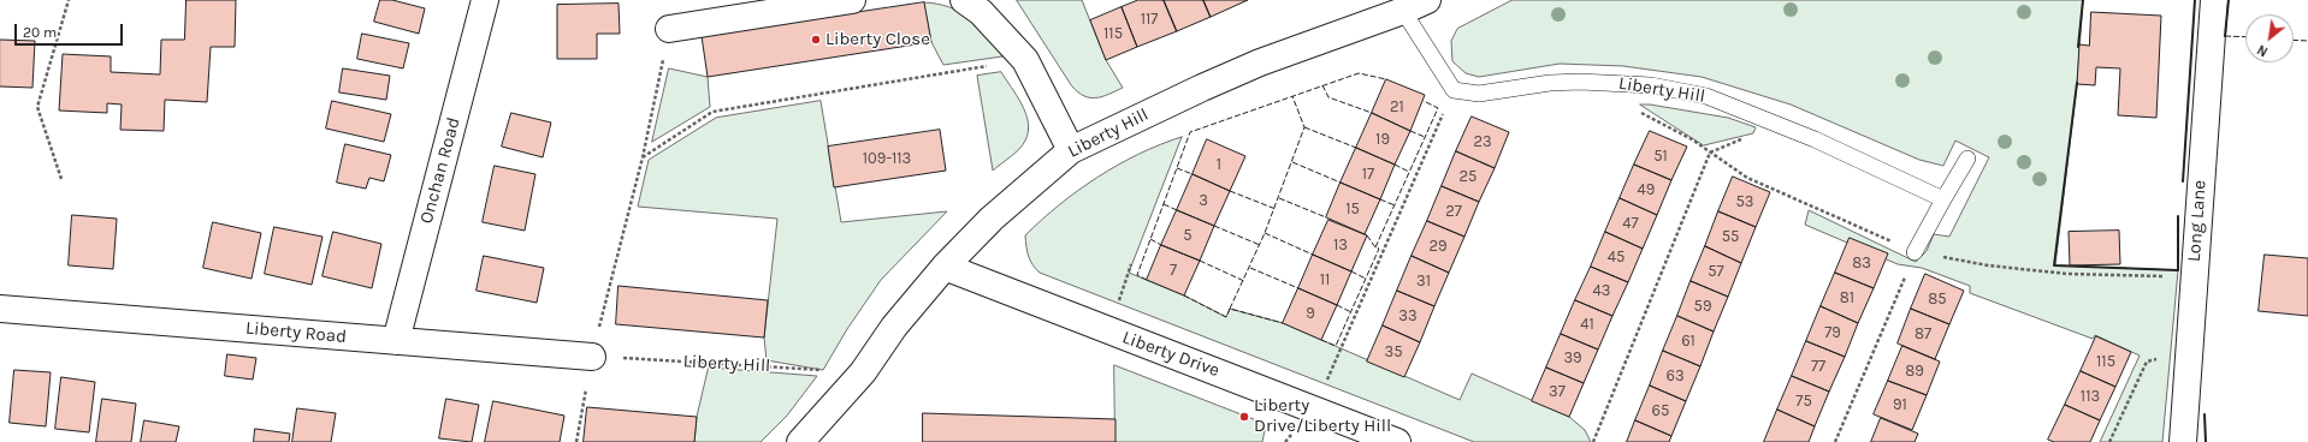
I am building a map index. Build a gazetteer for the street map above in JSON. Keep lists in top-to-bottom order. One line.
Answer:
{"streets":{"street":["Liberty Hill","Onchan Road","Long Lane","Liberty Road","Liberty Drive"]},"crossings":[["Liberty Hill","Liberty Road"],["Liberty Hill","Liberty Drive"],["Onchan Road","Liberty Road"]],"places":["Liberty Close","Liberty Drive/Liberty Hill"],"house_numbers":["117","115","21","19","23","51","109-113","1","17","25","49","3","53","15","27","47","5","55","13","29","45","83","7","57","11","31","43","81","85","59","9","33","41","79","87","61","35","39","115","77","89","63","37","113","75","91","65"],"scale_bar":"20 m","north":"bottom left"}
